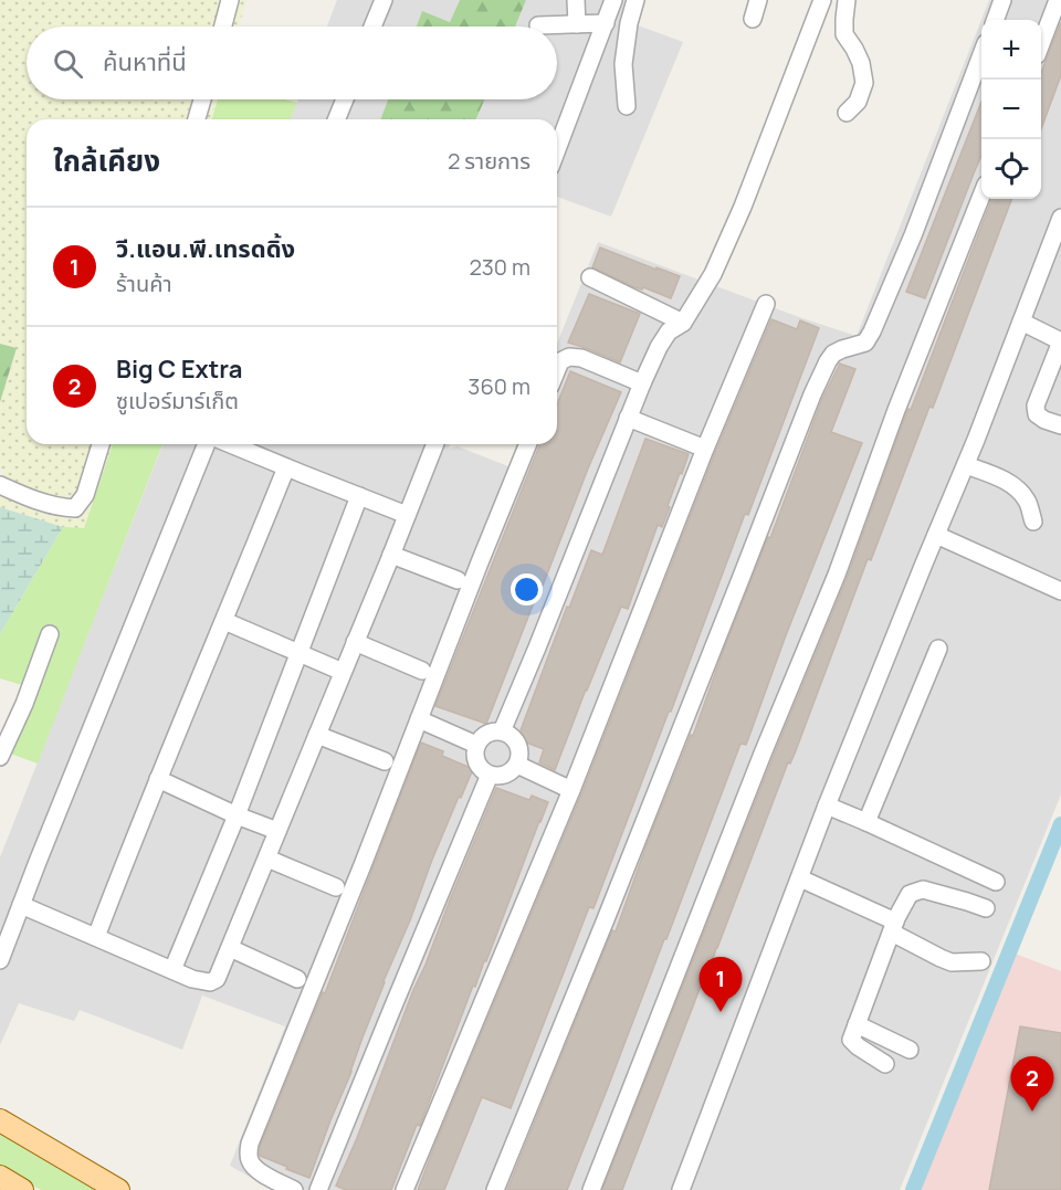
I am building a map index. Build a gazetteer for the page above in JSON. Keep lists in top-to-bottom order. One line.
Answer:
{"page":{"map_buttons":["+","−"],"search":"ค้นหาที่นี่","heading":["ใกล้เคียง","2 รายการ"],"list":[{"mark":"1","name":"วี.แอน.พี.เทรดดิ้ง","note":"ร้านค้า","value":"230 m"},{"mark":"2","name":"Big C Extra","note":"ซูเปอร์มาร์เก็ต","value":"360 m"}],"pins":["1","2"]}}
